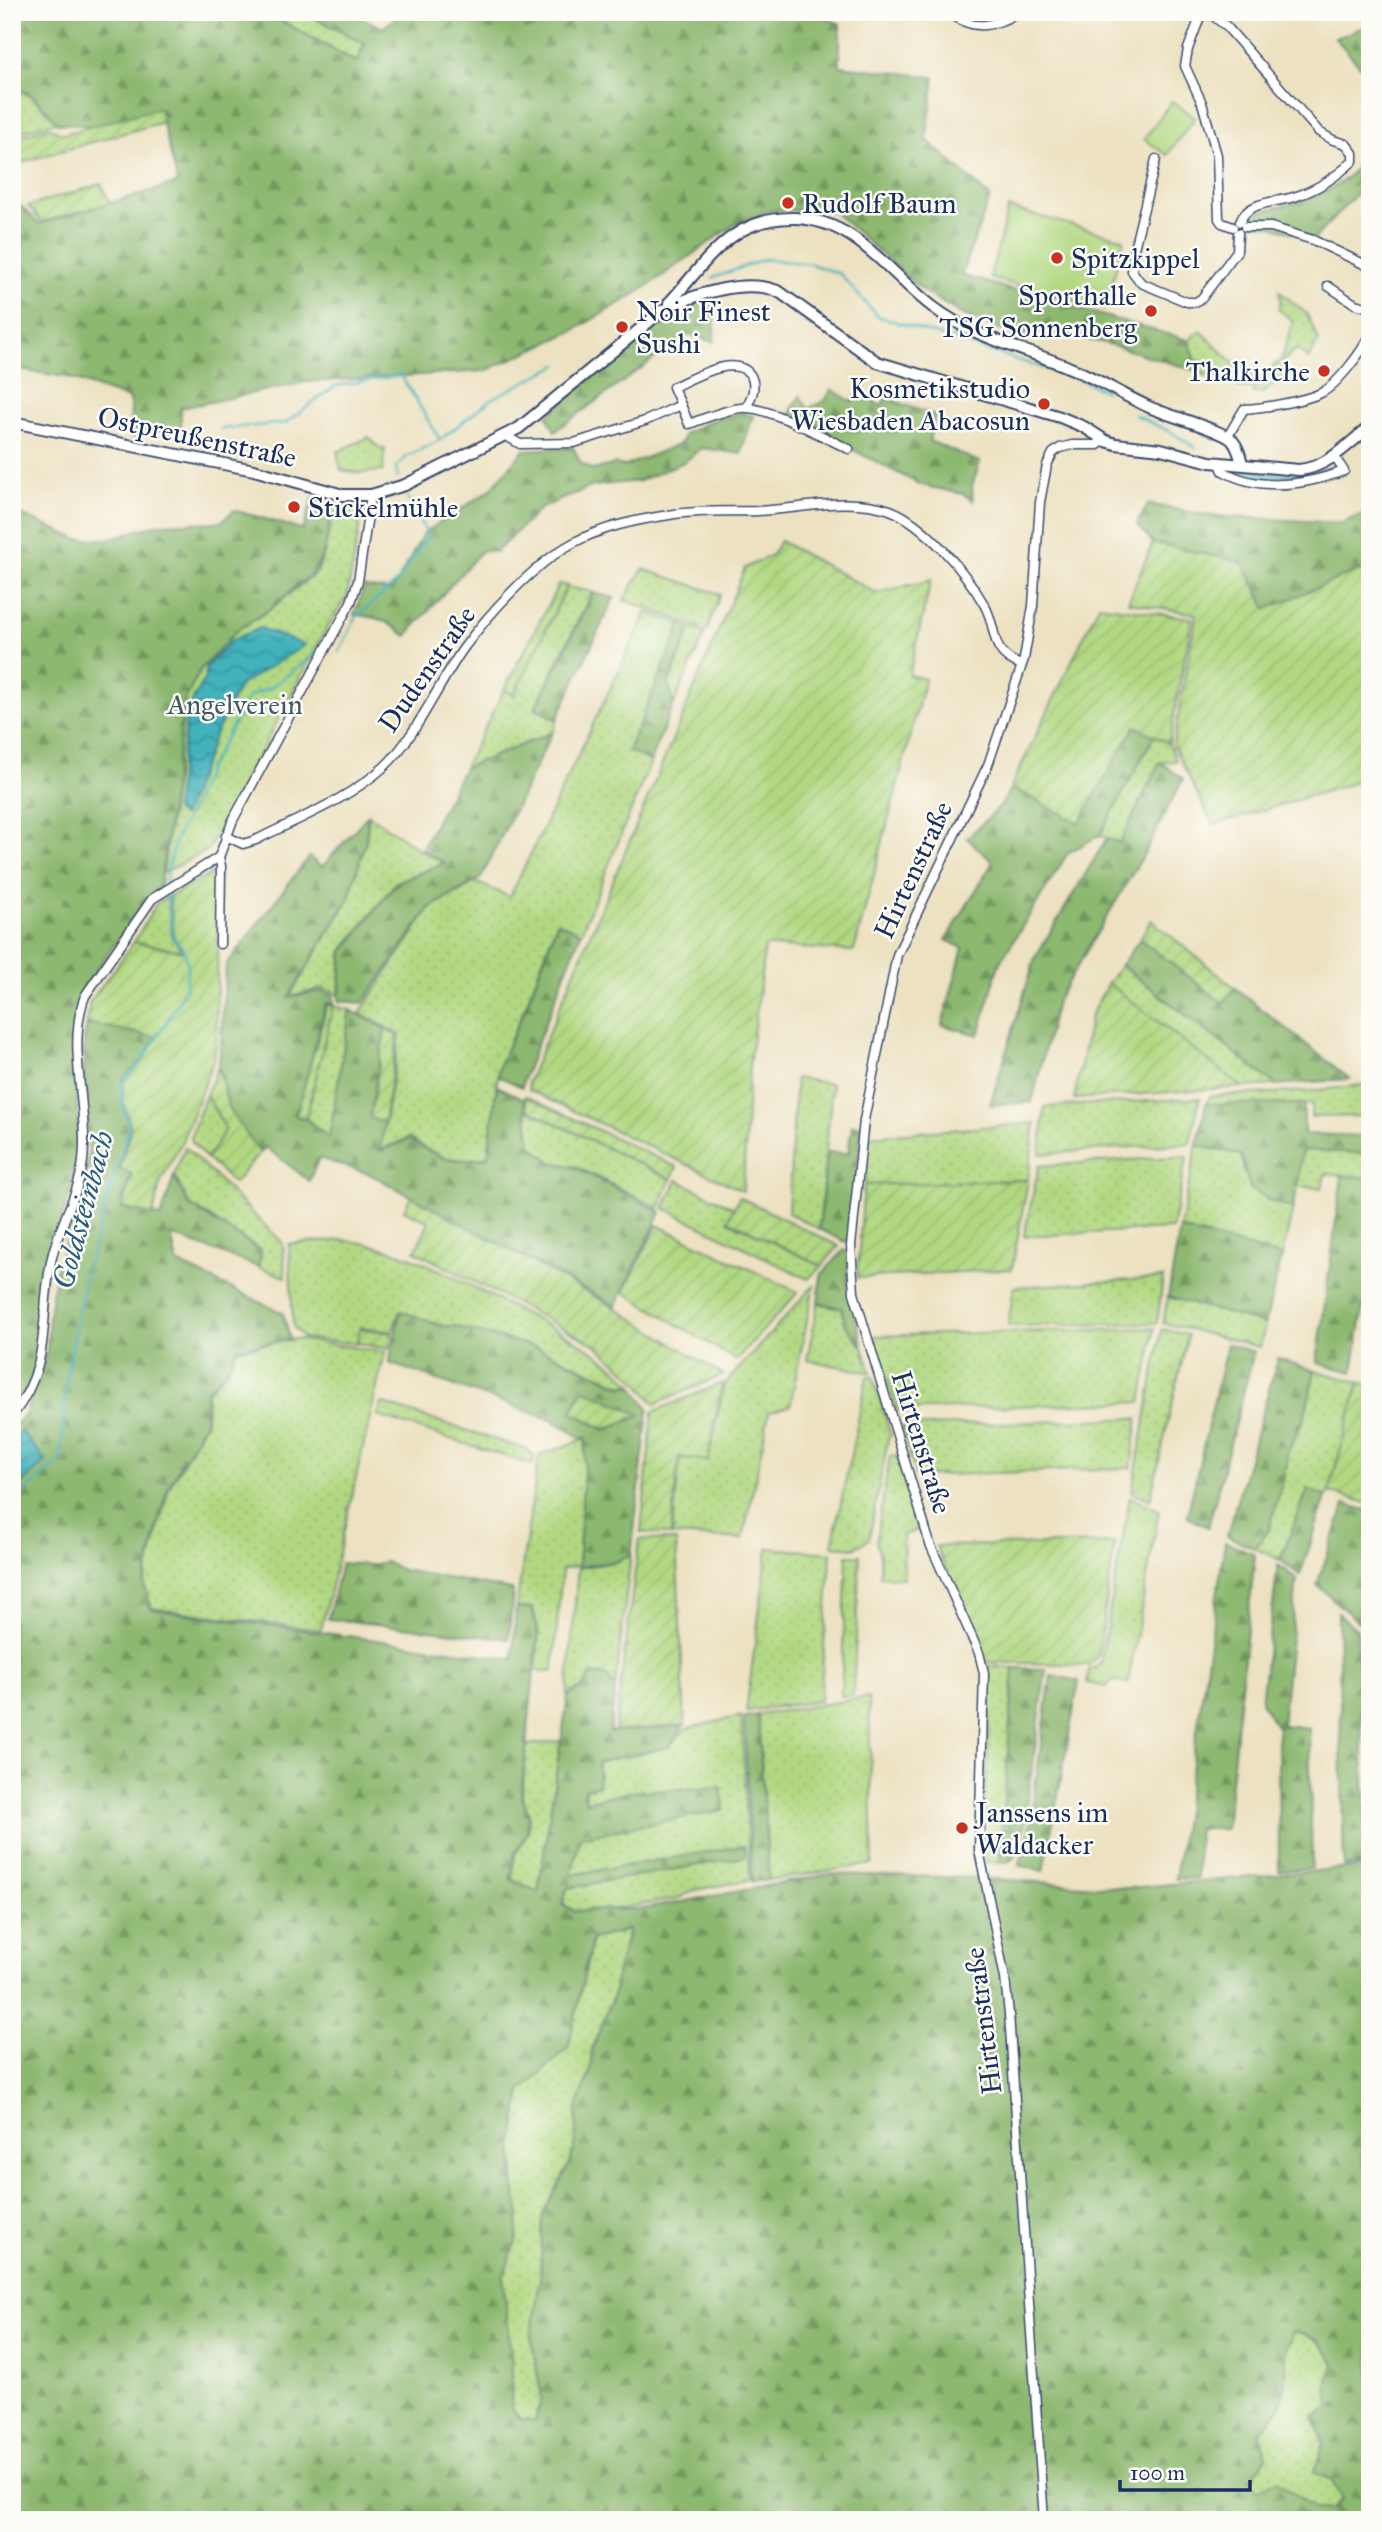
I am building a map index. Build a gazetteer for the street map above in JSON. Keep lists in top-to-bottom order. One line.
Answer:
{"streets":{"main road":["Ostpreußenstraße"],"street":["Dudenstraße","Hirtenstraße"]},"crossings":[["Dudenstraße","Hirtenstraße"]],"water":["Goldsteinbach"],"parks":["Angelverein"],"places":["Rudolf Baum","Spitzkippel","Sporthalle TSG Sonnenberg","Noir Finest Sushi","Thalkirche","Kosmetikstudio Wiesbaden Abacosun","Stickelmühle","Janssens im Waldacker"],"scale_bar":"100 m"}
